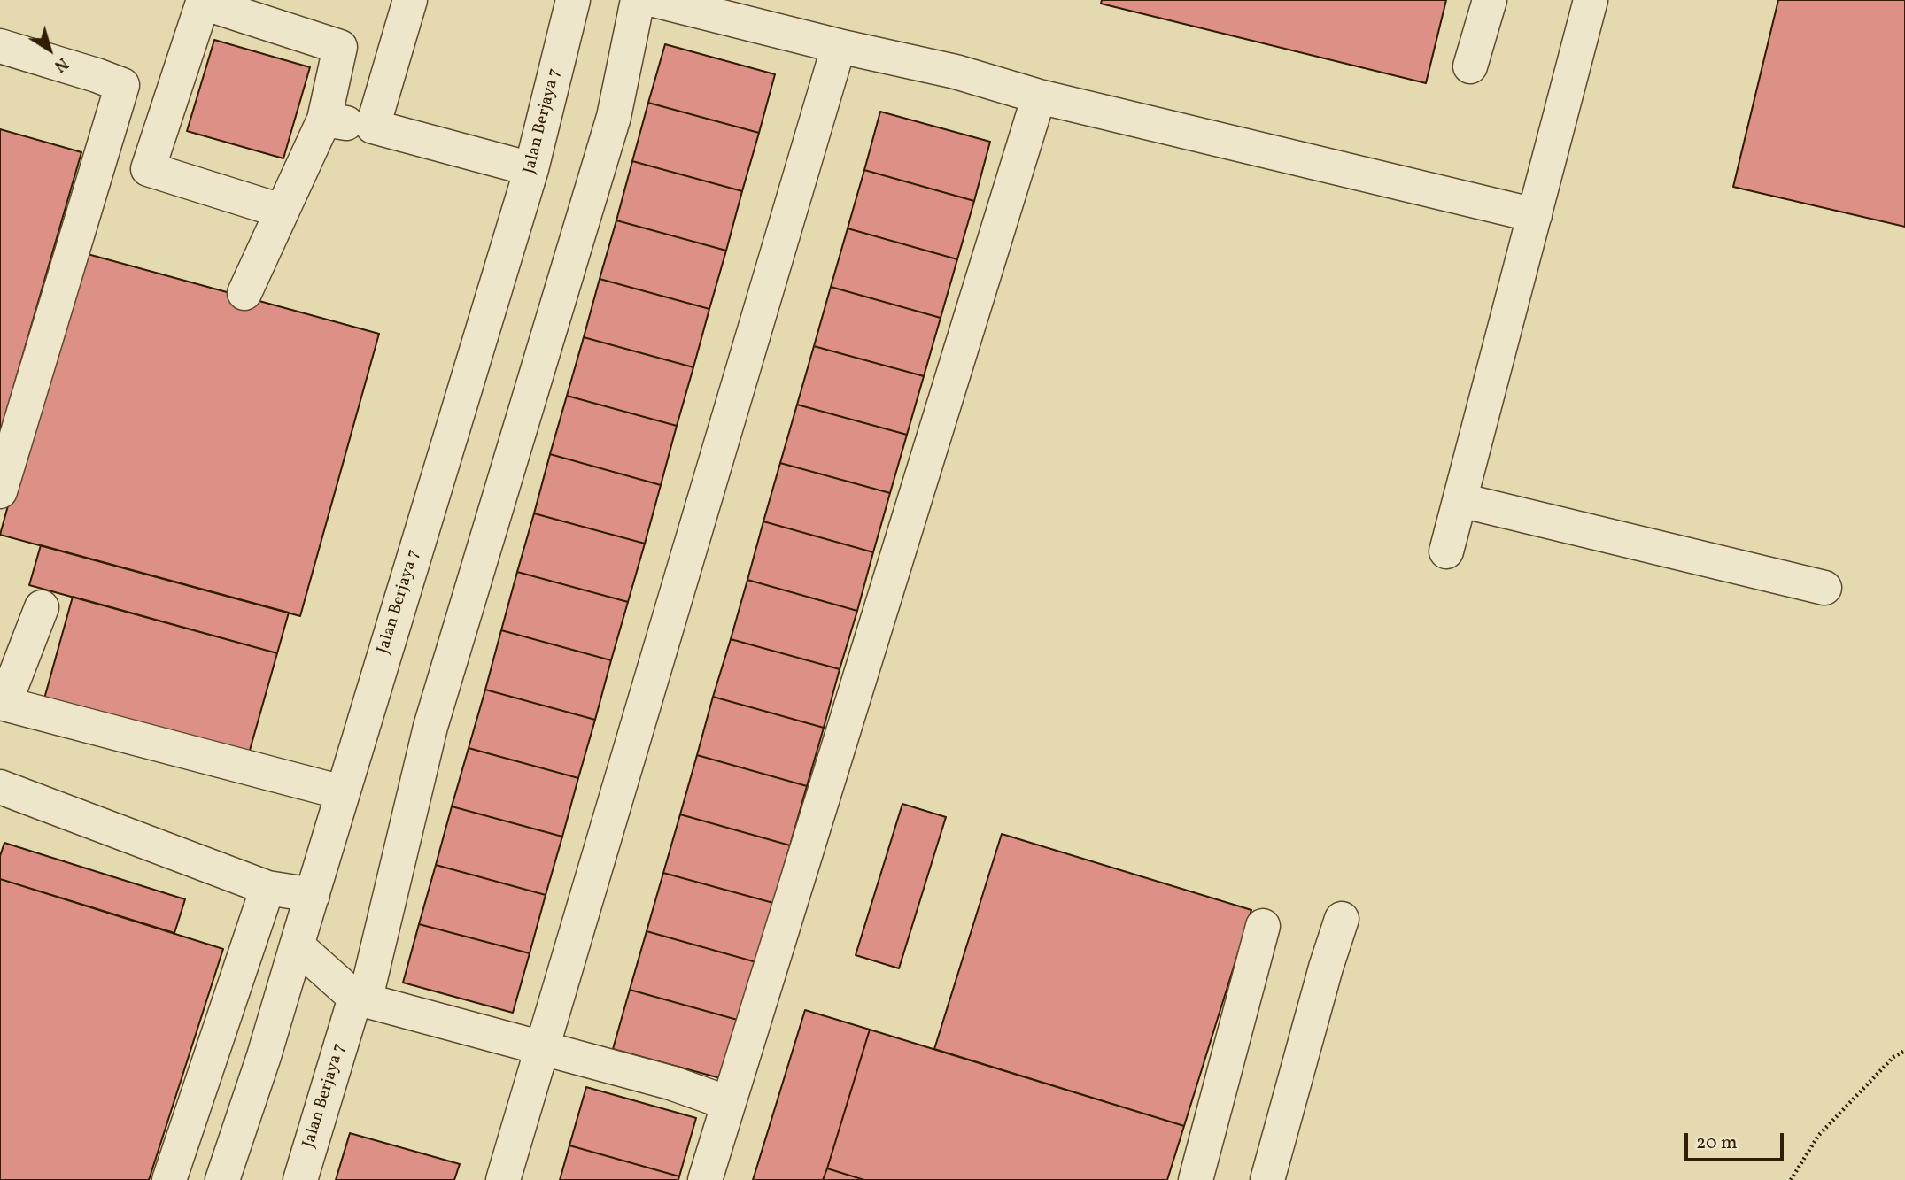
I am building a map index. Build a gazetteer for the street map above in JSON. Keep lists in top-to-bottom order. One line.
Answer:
{"streets":{"street":["Jalan Berjaya 7"]},"scale_bar":"20 m","north":"bottom right"}
